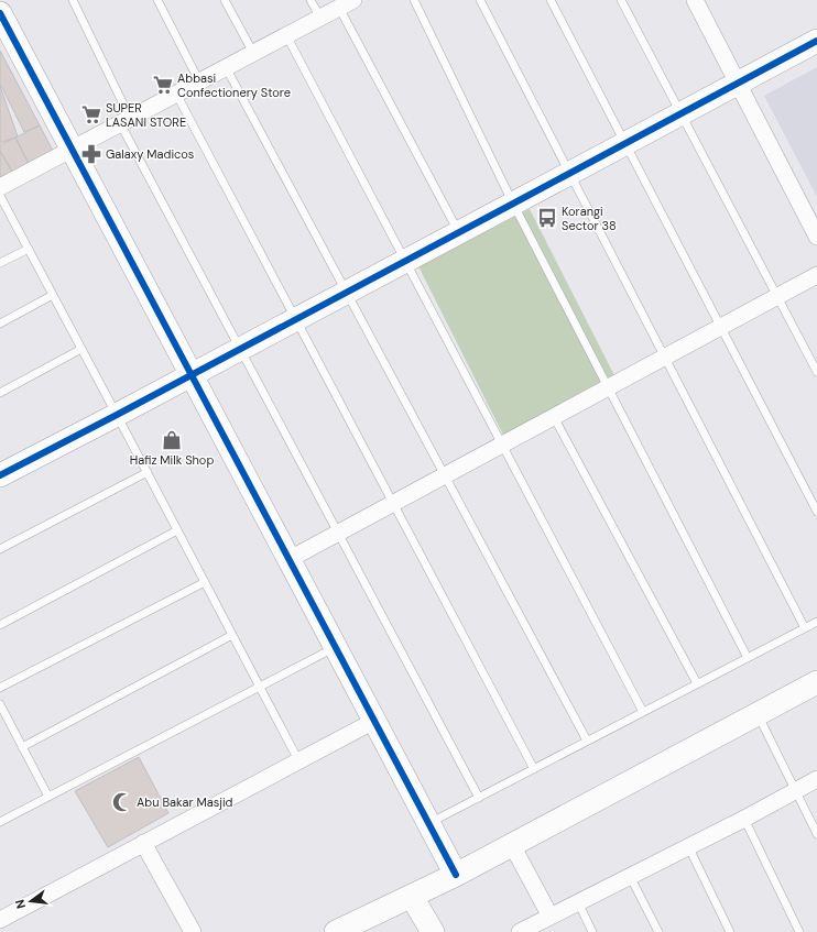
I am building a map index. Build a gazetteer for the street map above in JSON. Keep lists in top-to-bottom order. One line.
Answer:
{"places":{"supermarket":["Abbasi Confectionery Store","SUPER LASANI STORE"],"pharmacy":["Galaxy Madicos"],"bus stop":["Korangi Sector 38"],"shop":["Hafiz Milk Shop"],"mosque":["Abu Bakar Masjid"]},"north":"left"}
